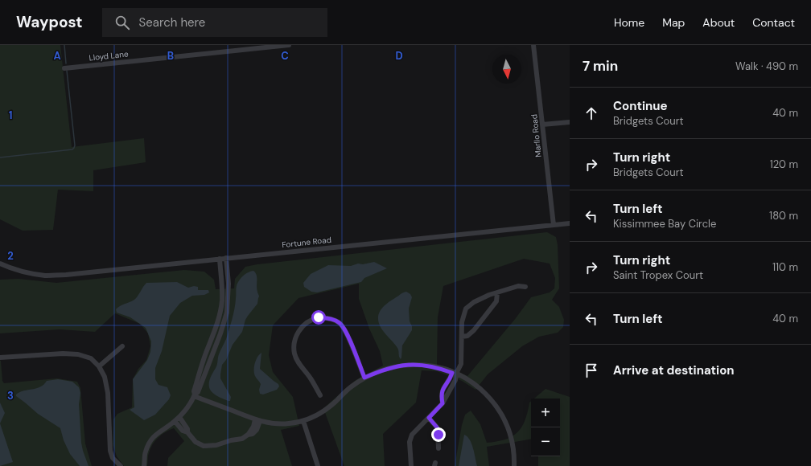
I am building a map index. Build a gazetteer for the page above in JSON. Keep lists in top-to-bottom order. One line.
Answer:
{"streets":{"street":["Lloyd Lane","Marllo Road","Fortune Road"]},"crossings":[["Marllo Road","Fortune Road"]],"north":"bottom","page":{"header":"Waypost","search":"Search here","nav":["Home","Map","About","Contact"],"heading":["7 min","Walk · 490 m"],"list":[["Continue","Bridgets Court","40 m"],["Turn right","Bridgets Court","120 m"],["Turn left","Kissimmee Bay Circle","180 m"],["Turn right","Saint Tropex Court","110 m"],["Turn left","40 m"],"Arrive at destination"],"map_buttons":["+","−"]},"grid":{"columns":["A","B","C","D"],"rows":["1","2","3"]}}
